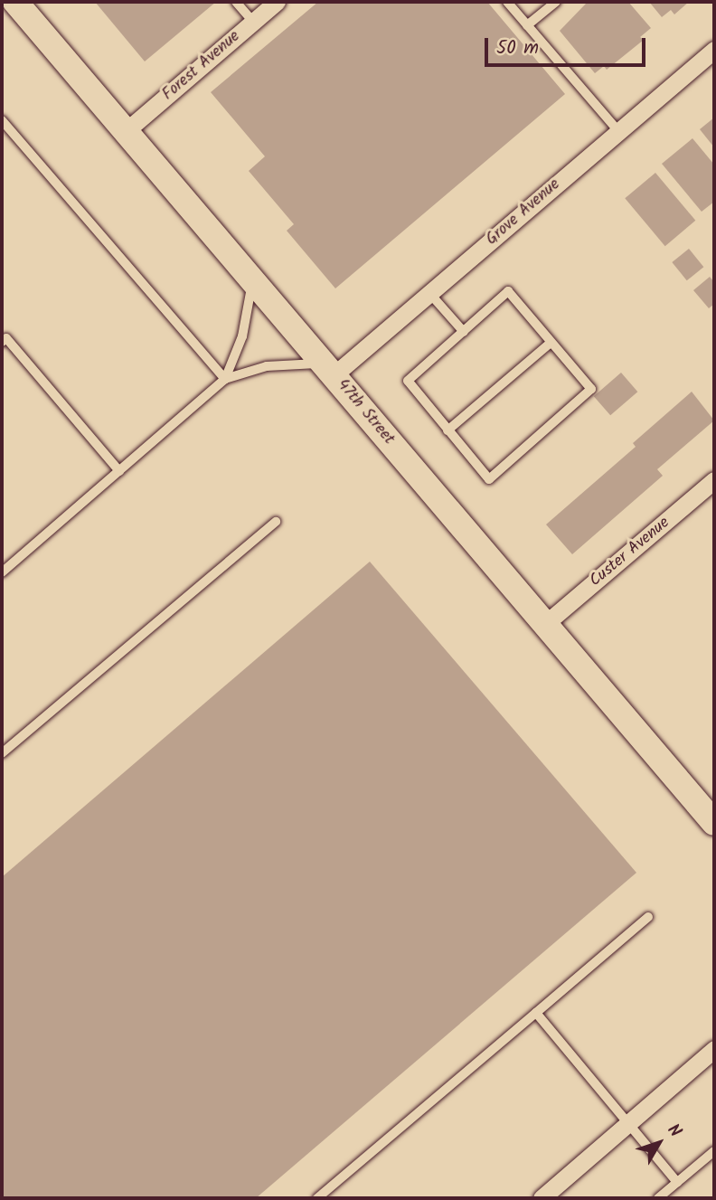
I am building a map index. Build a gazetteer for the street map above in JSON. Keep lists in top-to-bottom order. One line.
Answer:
{"streets":{"main road":["47th Street"],"street":["Forest Avenue","Grove Avenue","Custer Avenue"]},"crossings":[["Forest Avenue","47th Street"],["Grove Avenue","47th Street"],["47th Street","Custer Avenue"]],"scale_bar":"50 m","north":"top right"}
